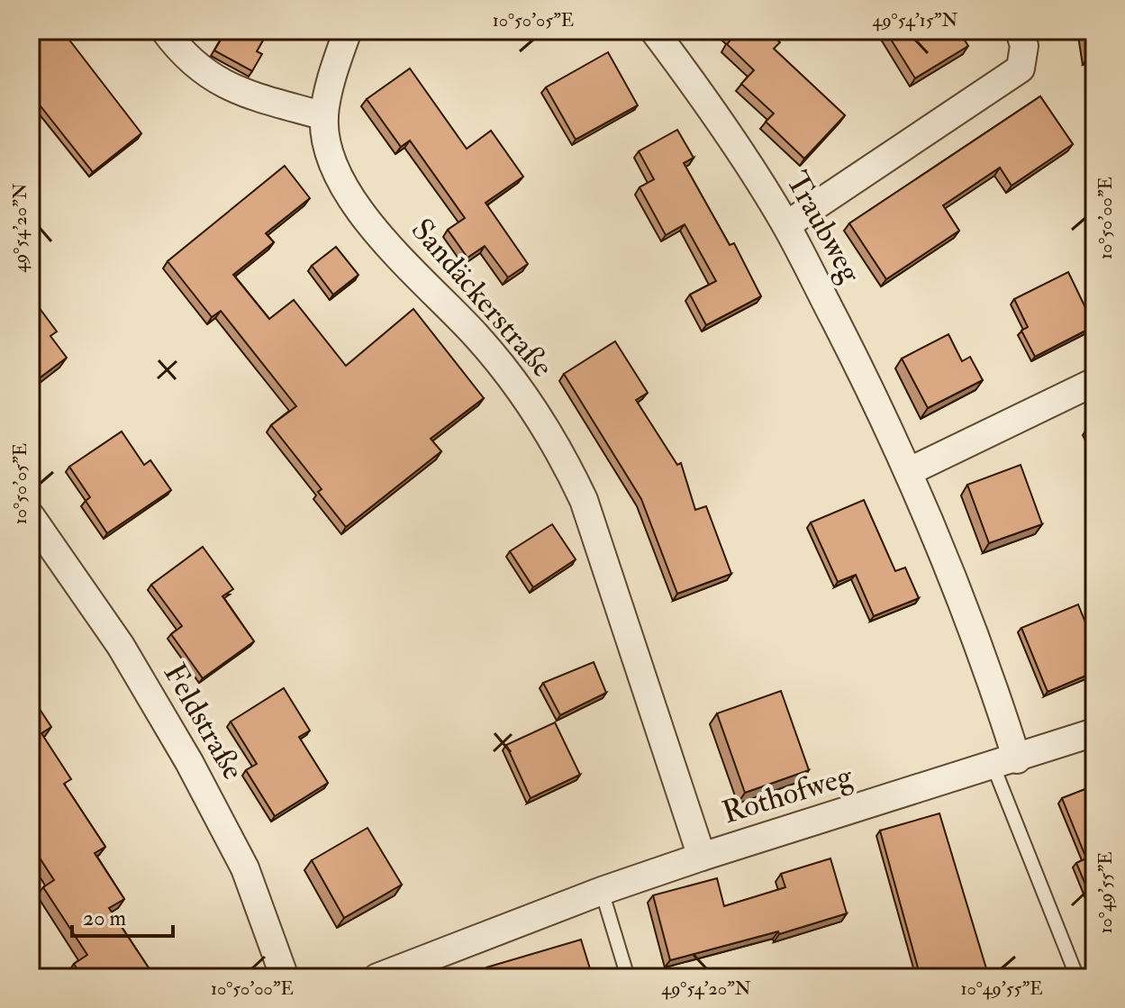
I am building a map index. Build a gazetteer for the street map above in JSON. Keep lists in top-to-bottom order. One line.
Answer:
{"streets":{"street":["Traubweg","Sandäckerstraße","Feldstraße","Rothofweg"]},"crossings":[["Traubweg","Rothofweg"],["Sandäckerstraße","Rothofweg"]],"scale_bar":"20 m","coordinates":["10°50'05\"E","49°54'15\"N","10°50'00\"E","49°54'20\"N","10°49'55\"E"]}
